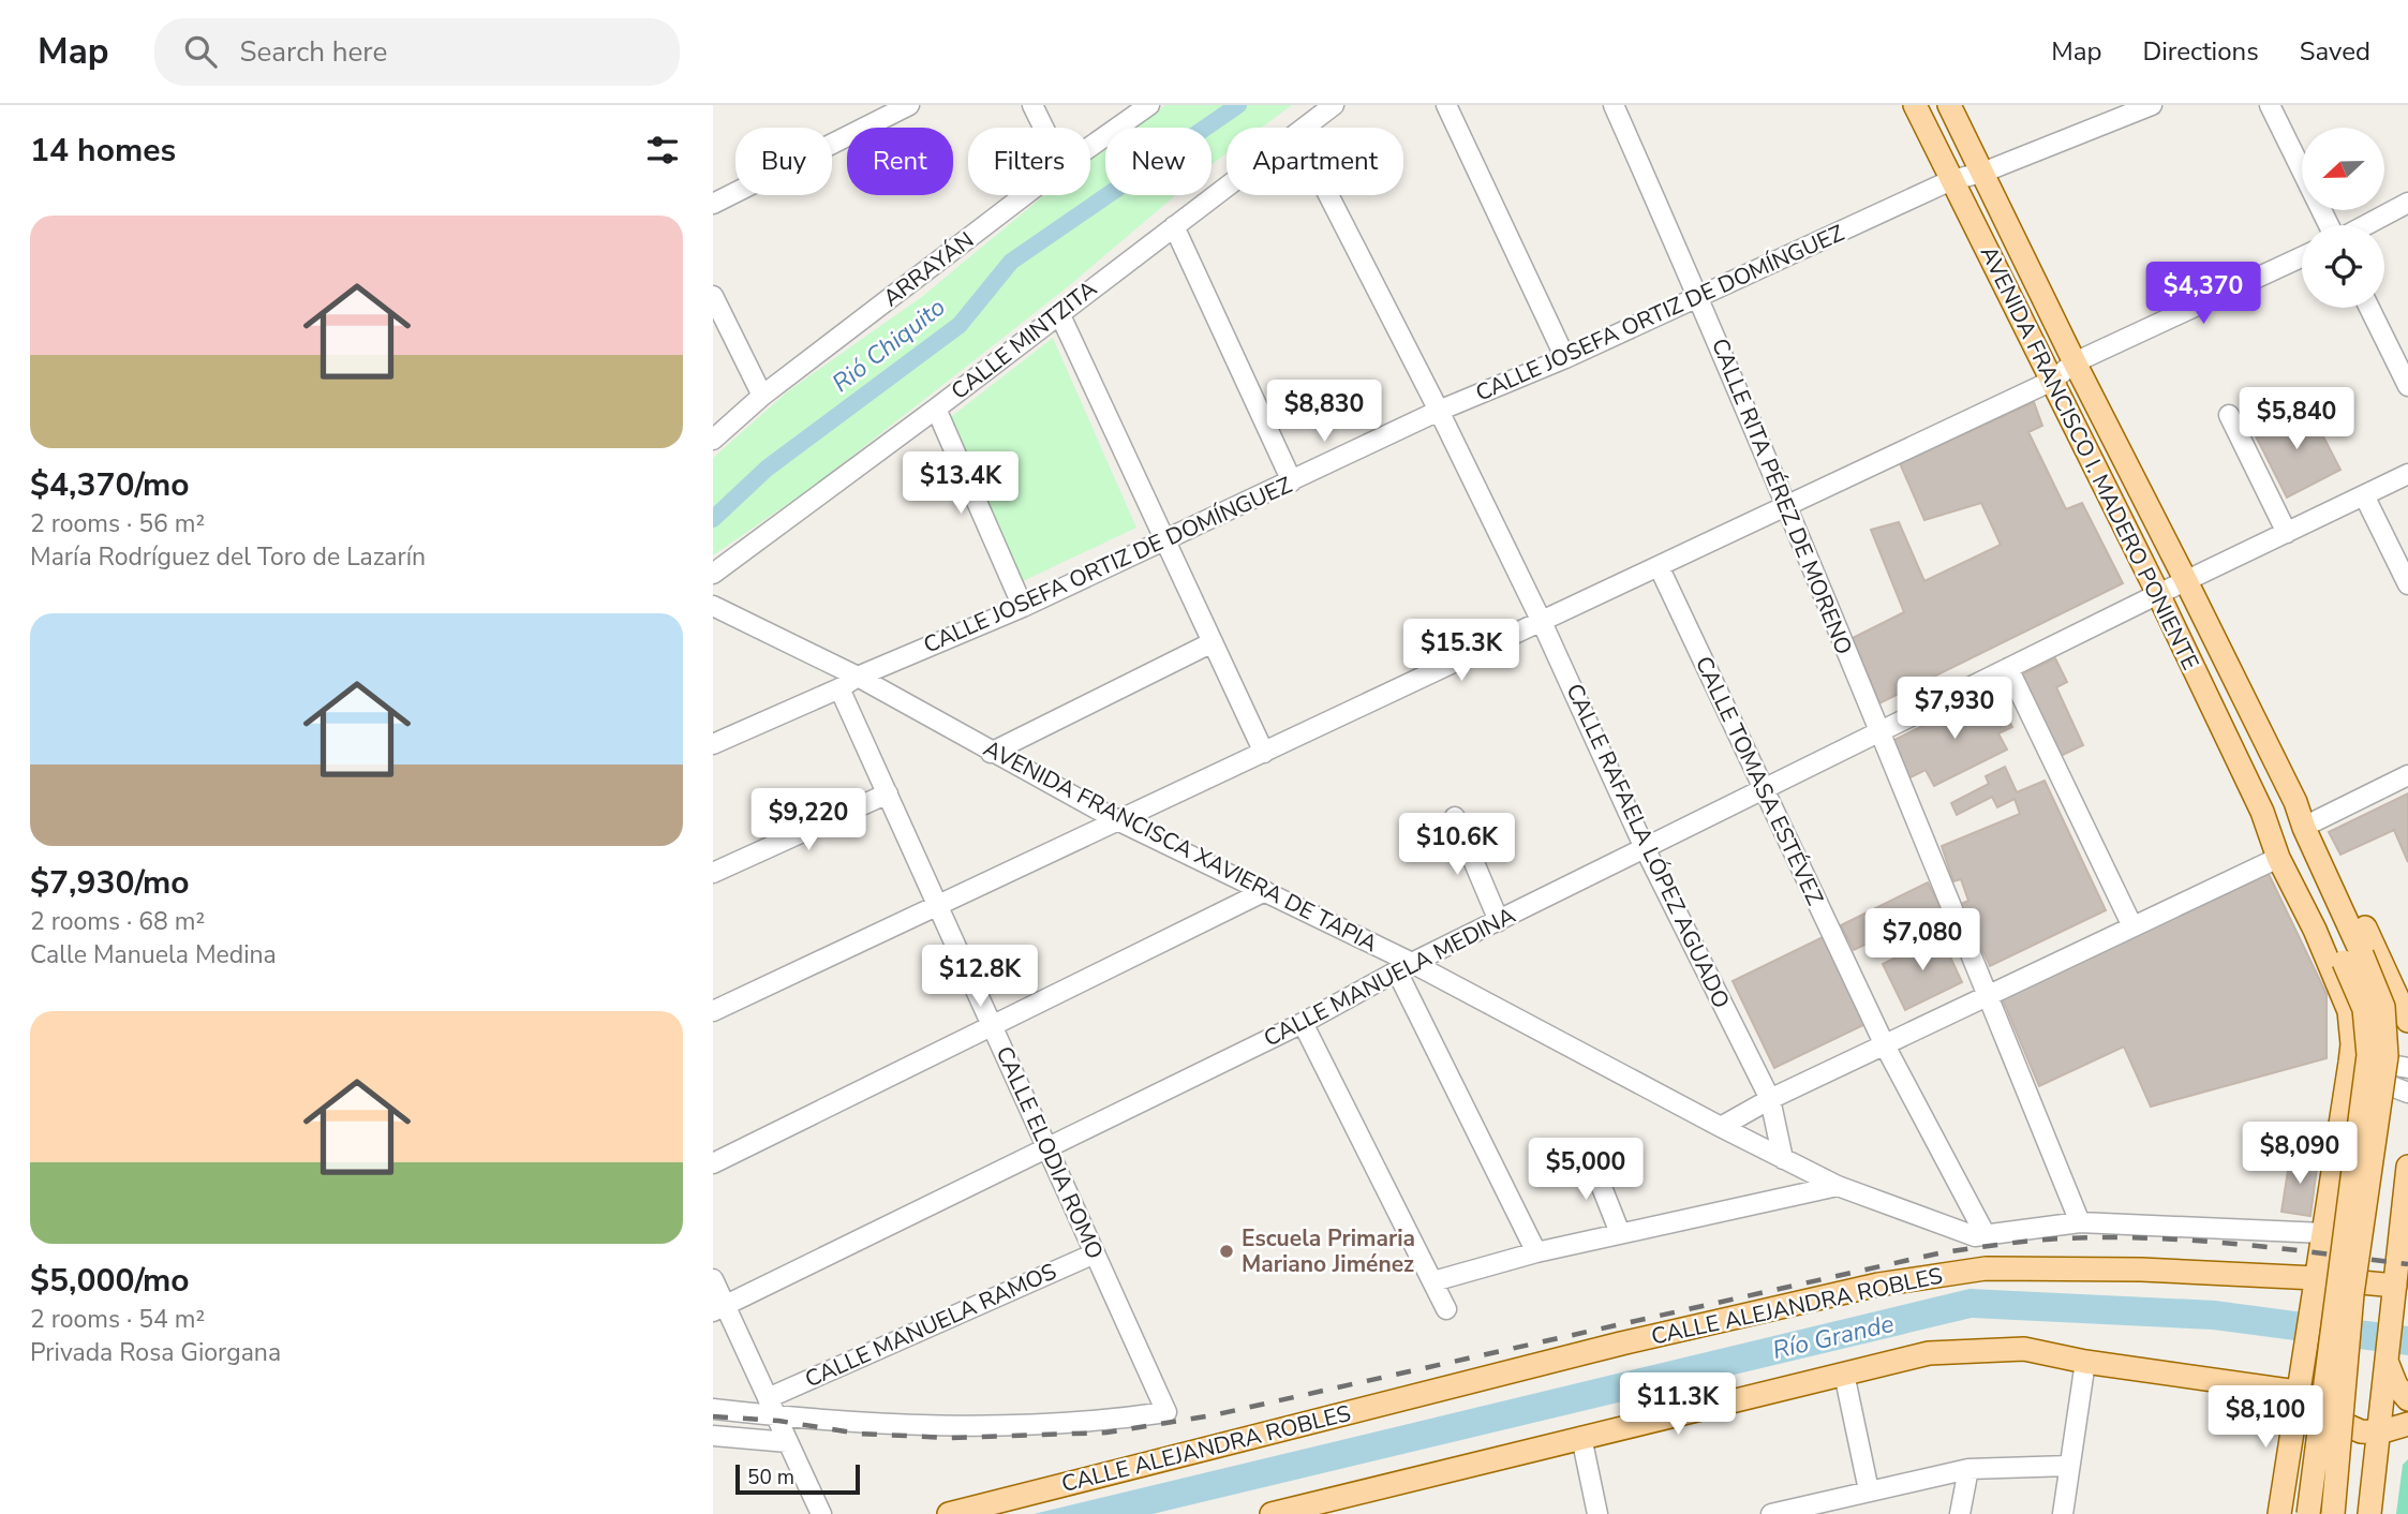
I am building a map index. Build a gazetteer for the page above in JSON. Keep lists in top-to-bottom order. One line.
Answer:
{"streets":{"main road":["AVENIDA FRANCISCO I. MADERO PONIENTE","CALLE ALEJANDRA ROBLES"],"street":["ARRAYÁN","CALLE JOSEFA ORTIZ DE DOMÍNGUEZ","CALLE MINTZITA","CALLE RITA PÉREZ DE MORENO","CALLE TOMASA ESTÉVEZ","AVENIDA FRANCISCA XAVIERA DE TAPIA","CALLE RAFAELA LÓPEZ AGUADO","CALLE MANUELA MEDINA","CALLE ELODIA ROMO","CALLE MANUELA RAMOS"]},"crossings":[["CALLE JOSEFA ORTIZ DE DOMÍNGUEZ","AVENIDA FRANCISCO I. MADERO PONIENTE"],["CALLE JOSEFA ORTIZ DE DOMÍNGUEZ","CALLE RITA PÉREZ DE MORENO"],["CALLE JOSEFA ORTIZ DE DOMÍNGUEZ","AVENIDA FRANCISCA XAVIERA DE TAPIA"],["CALLE JOSEFA ORTIZ DE DOMÍNGUEZ","CALLE RAFAELA LÓPEZ AGUADO"],["CALLE JOSEFA ORTIZ DE DOMÍNGUEZ","CALLE ELODIA ROMO"],["AVENIDA FRANCISCO I. MADERO PONIENTE","CALLE MANUELA MEDINA"],["AVENIDA FRANCISCO I. MADERO PONIENTE","CALLE ALEJANDRA ROBLES"],["CALLE RITA PÉREZ DE MORENO","CALLE MANUELA MEDINA"],["CALLE TOMASA ESTÉVEZ","AVENIDA FRANCISCA XAVIERA DE TAPIA"],["CALLE TOMASA ESTÉVEZ","CALLE MANUELA MEDINA"],["AVENIDA FRANCISCA XAVIERA DE TAPIA","CALLE RAFAELA LÓPEZ AGUADO"],["AVENIDA FRANCISCA XAVIERA DE TAPIA","CALLE MANUELA MEDINA"],["CALLE RAFAELA LÓPEZ AGUADO","CALLE MANUELA MEDINA"],["CALLE MANUELA MEDINA","CALLE ELODIA ROMO"],["CALLE ELODIA ROMO","CALLE MANUELA RAMOS"]],"water":["Rió Chiquito","Río Grande"],"places":["Escuela Primaria Mariano Jiménez"],"scale_bar":"50 m","north":"left","page":{"header":"Map","search":"Search here","nav":["Map","Directions","Saved"],"heading":"14 homes","chip":["Buy","Rent","Filters","New","Apartment"],"list":[{"name":"$4,370/mo","note":"2 rooms · 56 m² · María Rodríguez del Toro de Lazarín"},{"name":"$7,930/mo","note":"2 rooms · 68 m² · Calle Manuela Medina"},{"name":"$5,000/mo","note":"2 rooms · 54 m² · Privada Rosa Giorgana"}],"price":["$4,370","$8,830","$5,840","$13.4K","$15.3K","$7,930","$9,220","$10.6K","$7,080","$12.8K","$8,090","$5,000","$11.3K","$8,100"],"scale":"50 m"}}
